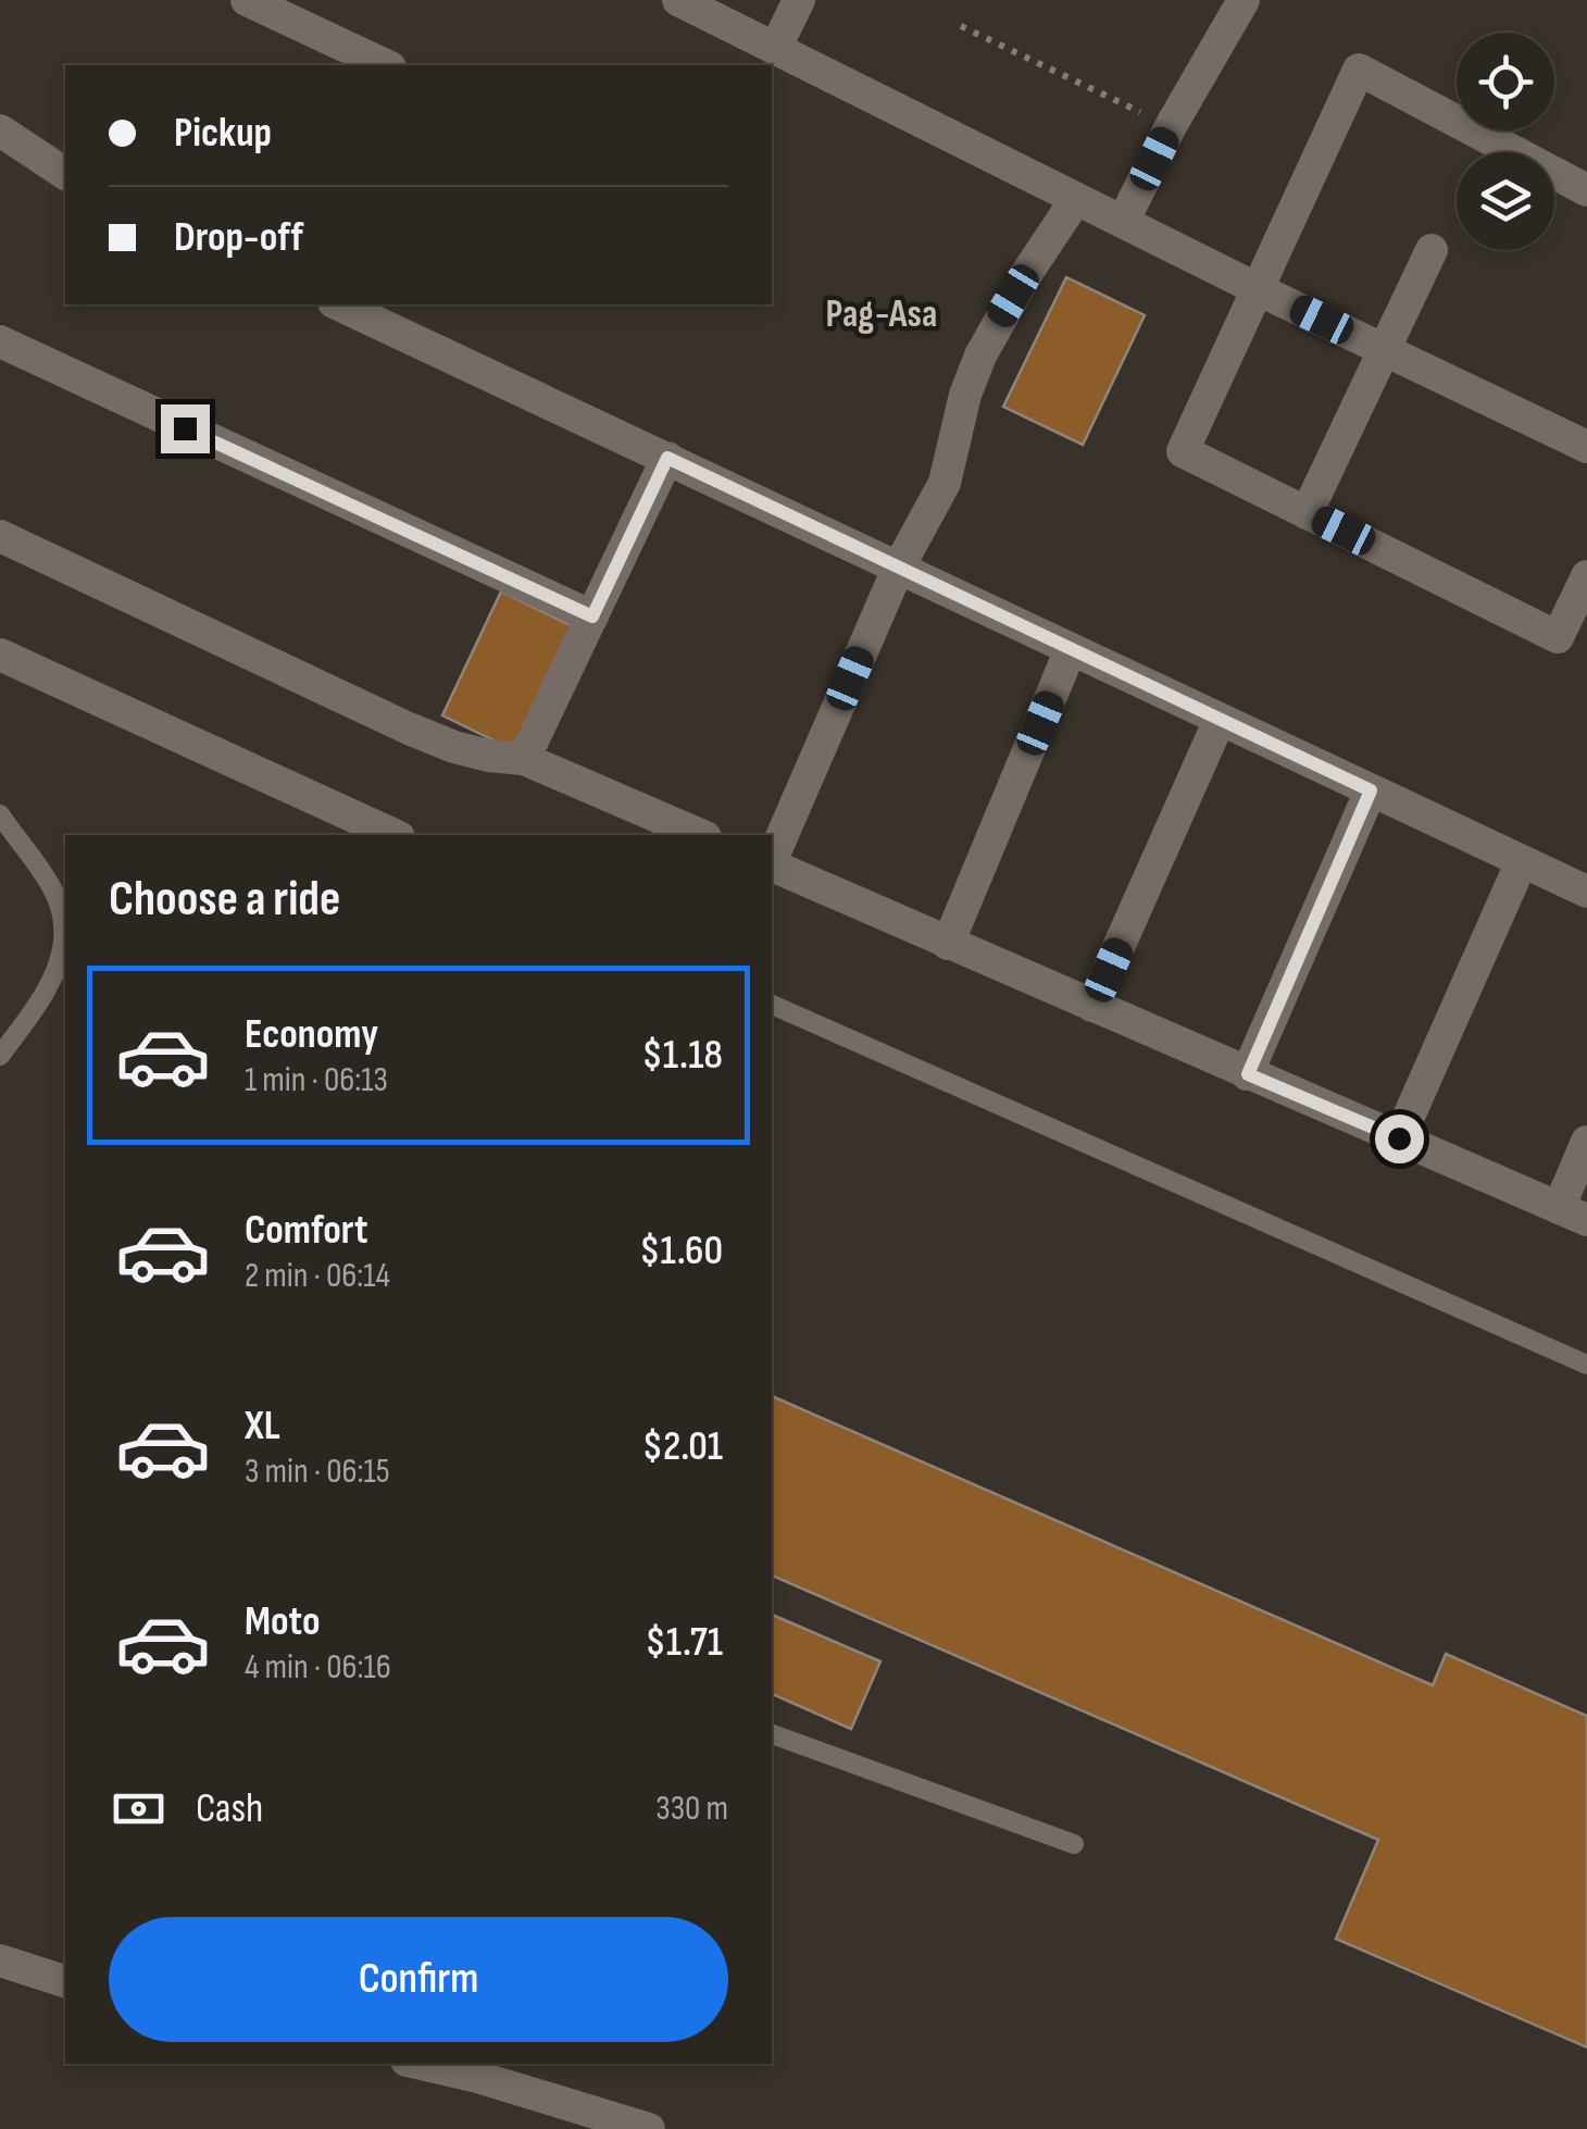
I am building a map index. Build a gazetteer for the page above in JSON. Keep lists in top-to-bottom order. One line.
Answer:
{"districts":["Pag-Asa"],"page":{"banner":["Pickup","Drop-off"],"heading":"Choose a ride","list":[{"name":"Economy","note":"1 min · 06:13","value":"$1.18"},{"name":"Comfort","note":"2 min · 06:14","value":"$1.60"},{"name":"XL","note":"3 min · 06:15","value":"$2.01"},{"name":"Moto","note":"4 min · 06:16","value":"$1.71"}],"pay":["Cash","330 m"],"buttons":"Confirm"}}
